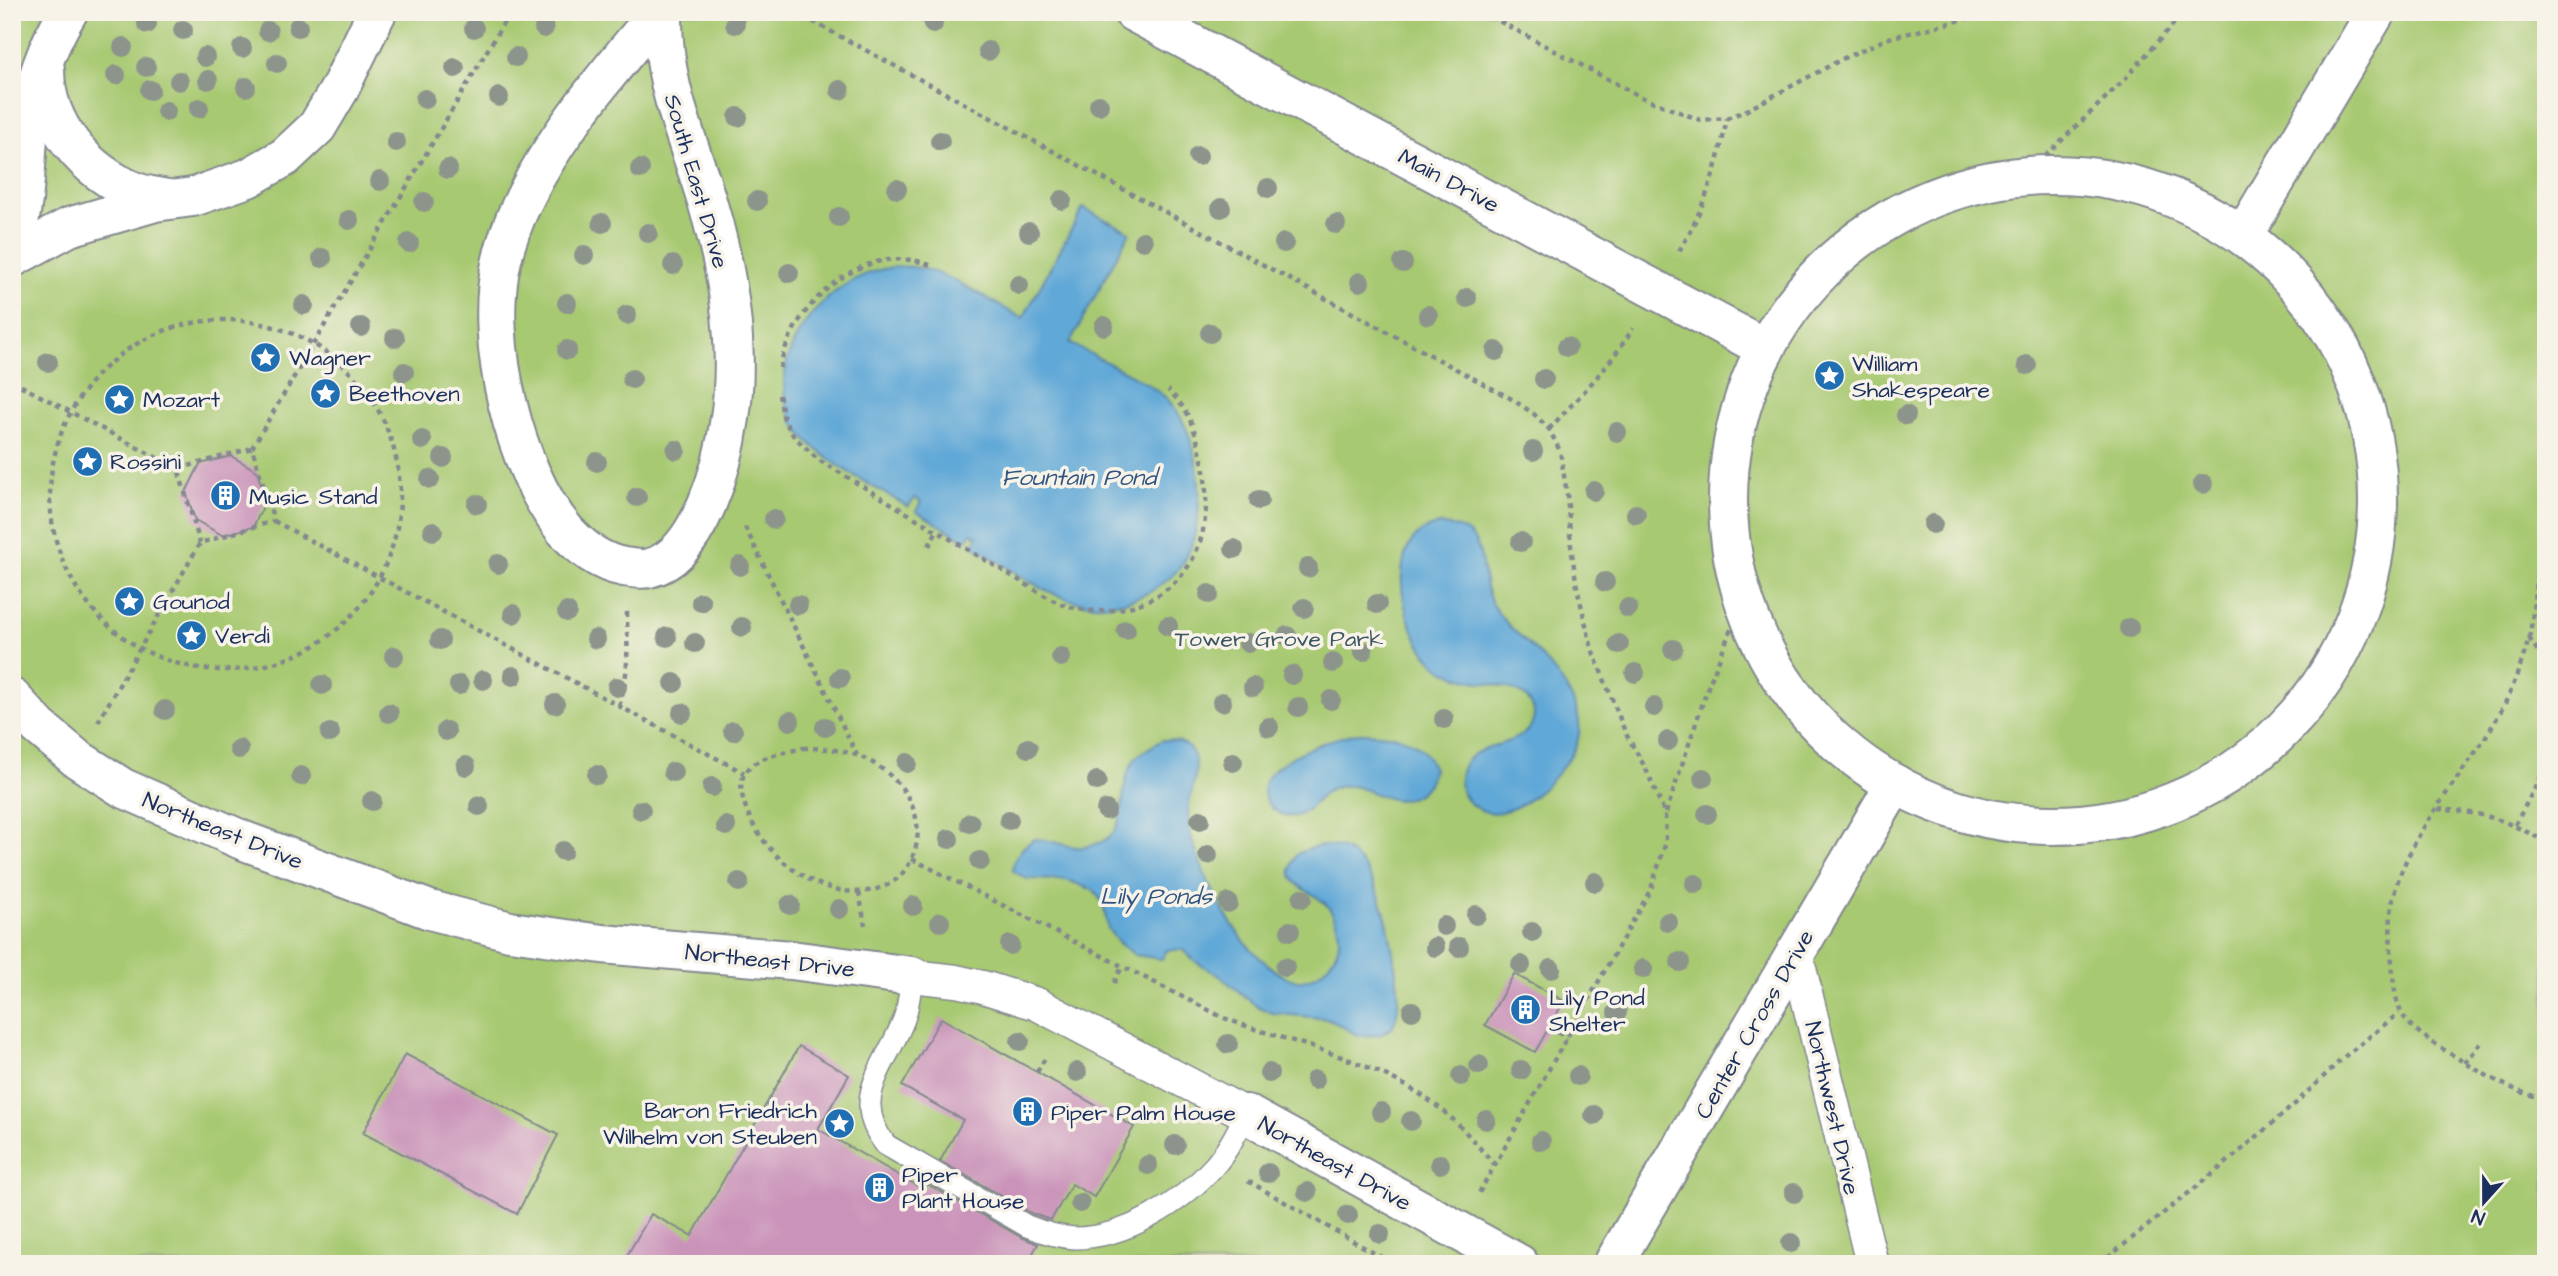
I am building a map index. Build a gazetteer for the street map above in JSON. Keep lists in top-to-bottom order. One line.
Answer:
{"streets":{"street":["Main Drive","South East Drive","Northeast Drive","Center Cross Drive","Northwest Drive"]},"crossings":[["Center Cross Drive","Northwest Drive"]],"water":["Fountain Pond","Lily Ponds"],"parks":["Tower Grove Park"],"places":{"place":["Wagner","William Shakespeare","Beethoven","Mozart","Rossini","Gounod","Verdi","Baron Friedrich Wilhelm von Steuben"],"building":["Music Stand","Lily Pond Shelter","Piper Palm House","Piper Plant House"]},"north":"bottom"}
